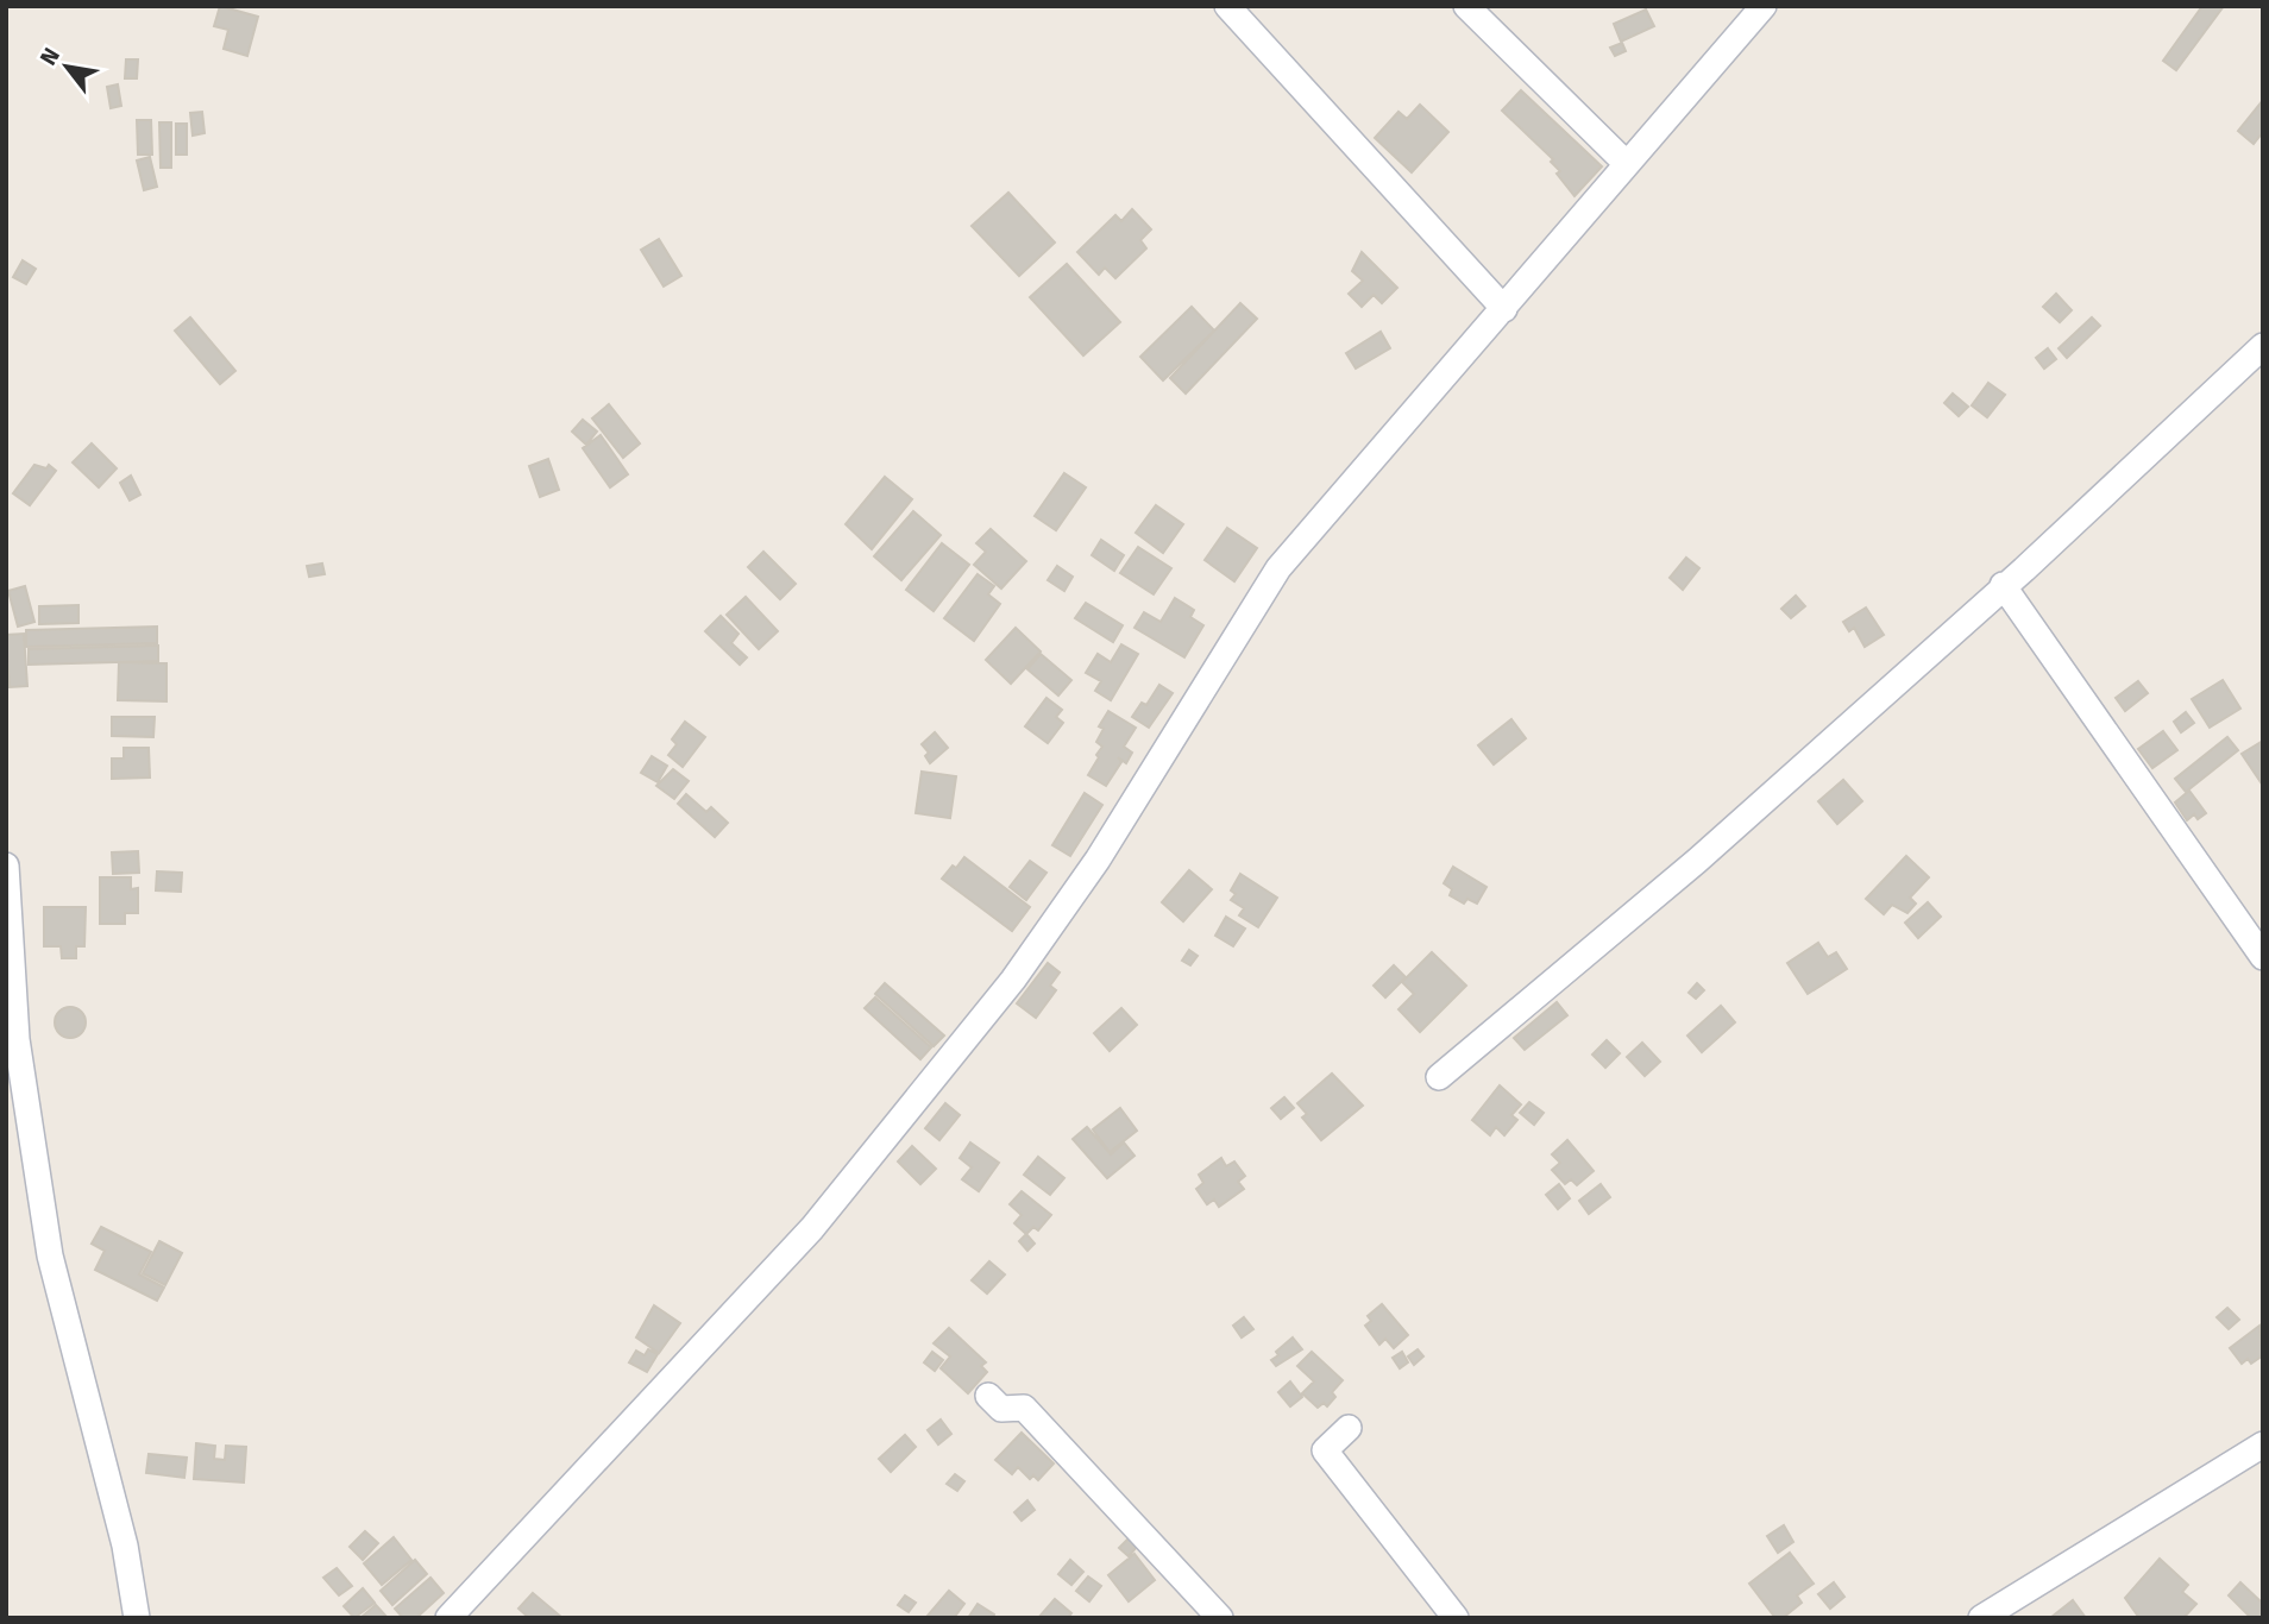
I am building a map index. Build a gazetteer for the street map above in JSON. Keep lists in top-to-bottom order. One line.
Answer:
{"north":"top left"}
